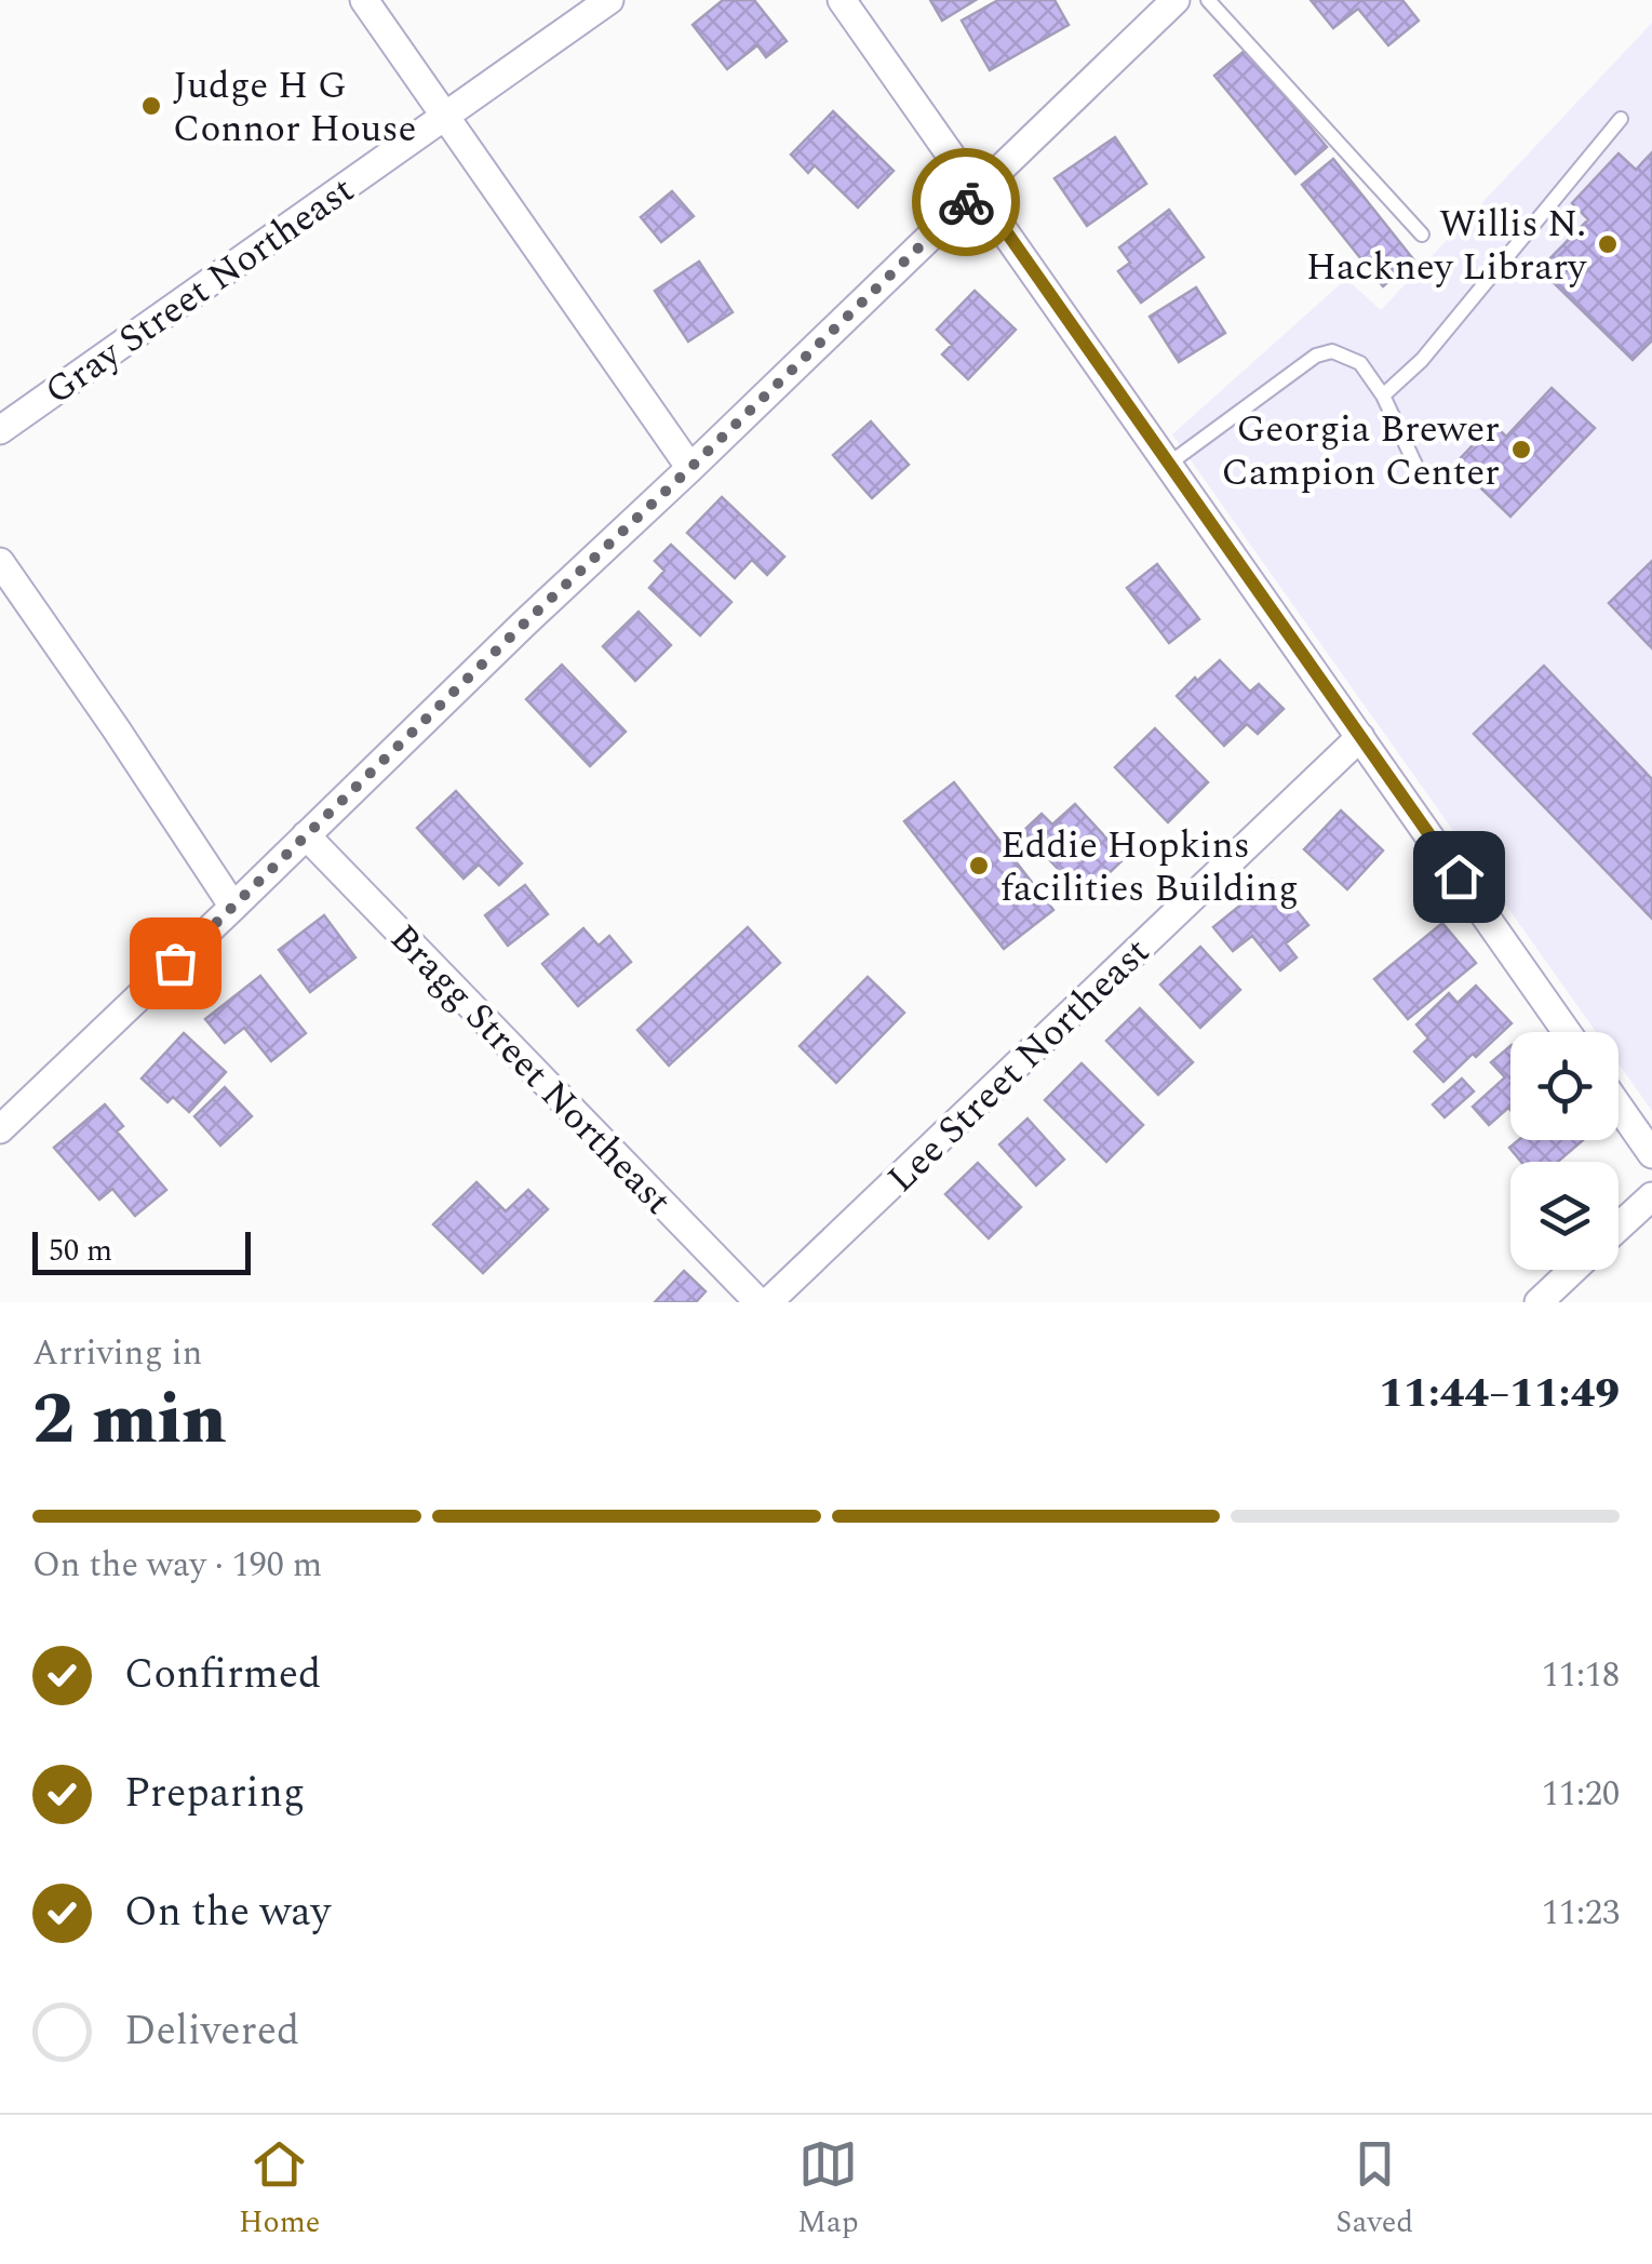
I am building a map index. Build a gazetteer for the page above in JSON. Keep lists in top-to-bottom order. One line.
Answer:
{"streets":{"street":["Gray Street Northeast","Lee Street Northeast","Bragg Street Northeast"]},"places":["Judge H G Connor House","Willis N. Hackney Library","Georgia Brewer Campion Center","Eddie Hopkins facilities Building"],"scale_bar":"50 m","page":{"scale":"50 m","heading":["2 min","Arriving in","11:44–11:49"],"bar":"On the way · 190 m","list":[["Confirmed","11:18"],["Preparing","11:20"],["On the way","11:23"],"Delivered"],"tabs":["Home","Map","Saved"]}}
